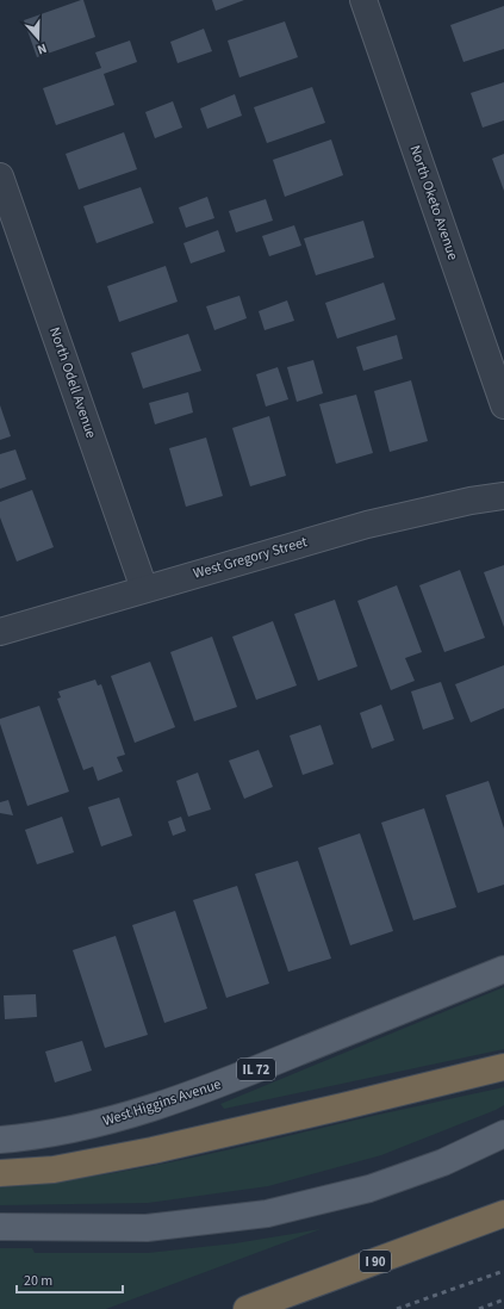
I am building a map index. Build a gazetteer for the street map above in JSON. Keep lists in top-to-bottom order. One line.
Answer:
{"streets":{"highway":["I 90"],"main road":["IL 72","West Higgins Avenue"],"street":["North Oketo Avenue","North Odell Avenue","West Gregory Street"]},"crossings":[["North Odell Avenue","West Gregory Street"]],"scale_bar":"20 m","north":"bottom"}
